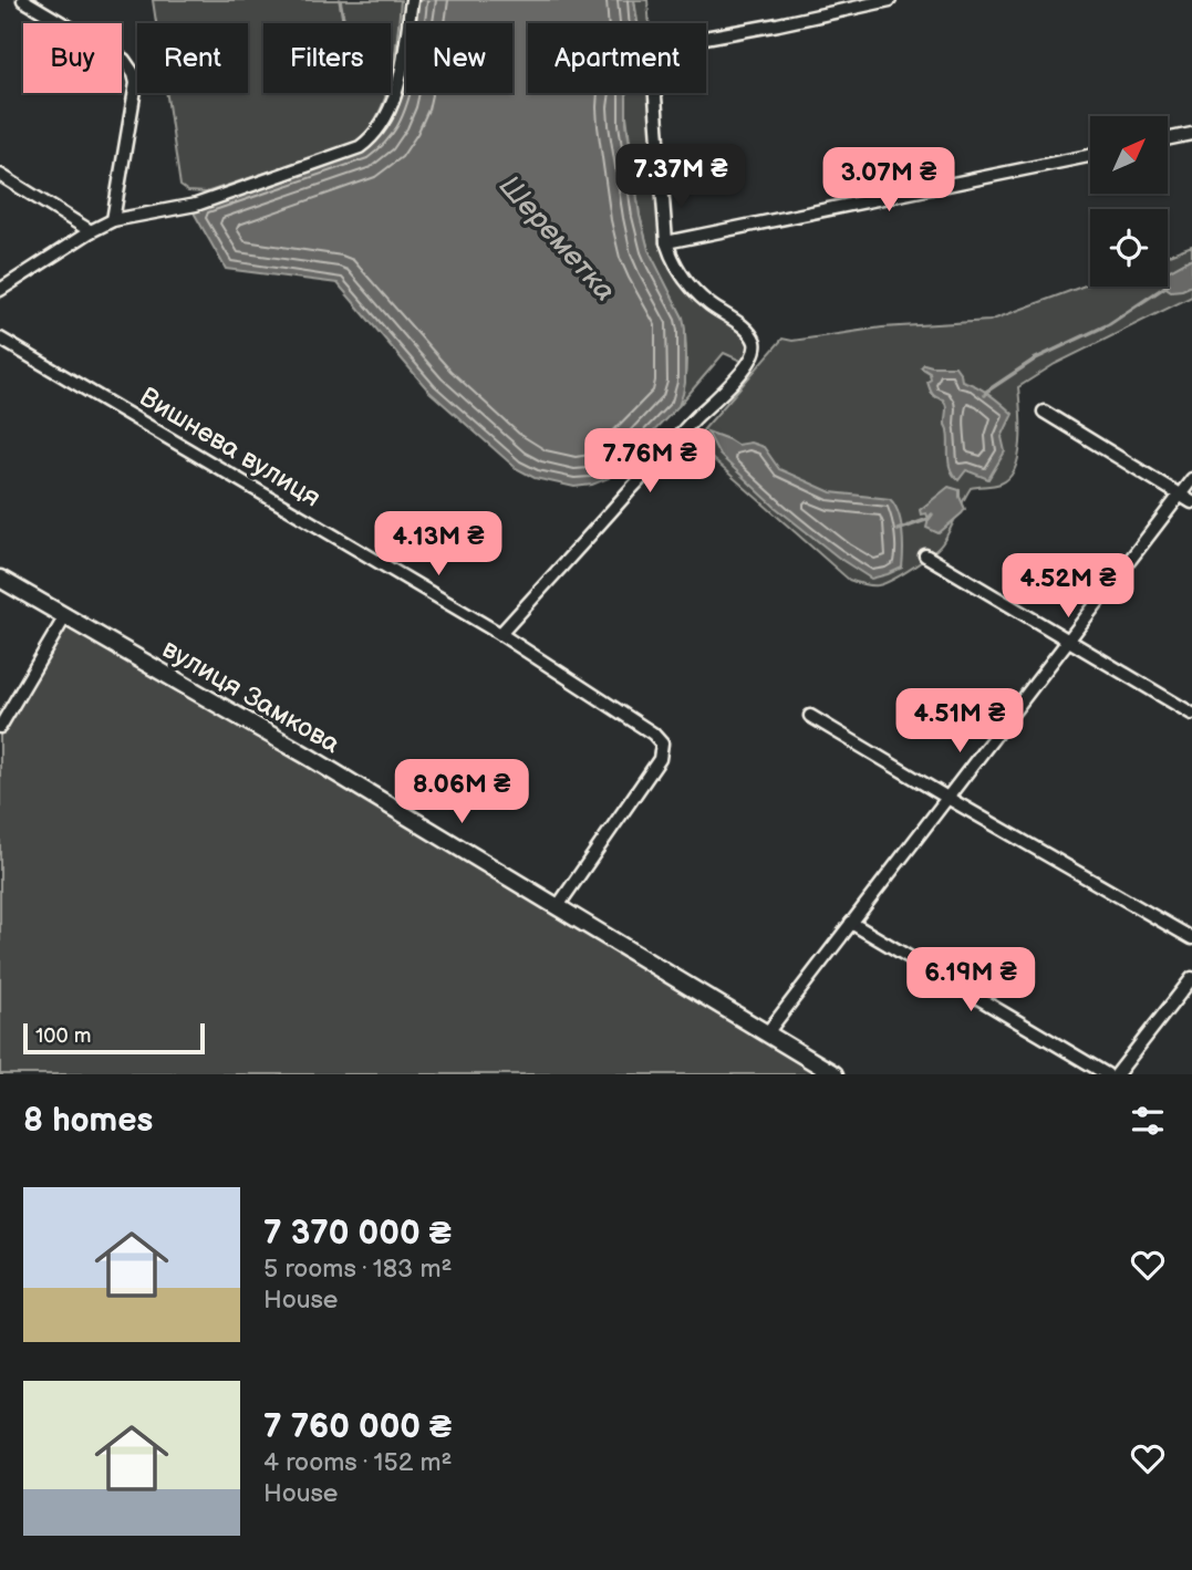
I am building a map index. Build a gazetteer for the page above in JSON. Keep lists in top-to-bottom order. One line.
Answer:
{"streets":{"street":["Вишнева вулиця","вулиця Замкова"]},"crossings":[["Вишнева вулиця","вулиця Замкова"]],"water":["Шереметка"],"scale_bar":"100 m","north":"top right","page":{"chip":["Buy","Rent","Filters","New","Apartment"],"price":["7.37M ₴","3.07M ₴","7.76M ₴","4.13M ₴","4.52M ₴","4.51M ₴","8.06M ₴","6.19M ₴"],"scale":"100 m","heading":"8 homes","list":[{"name":"7 370 000 ₴","note":"5 rooms · 183 m² · House"},{"name":"7 760 000 ₴","note":"4 rooms · 152 m² · House"}]}}
